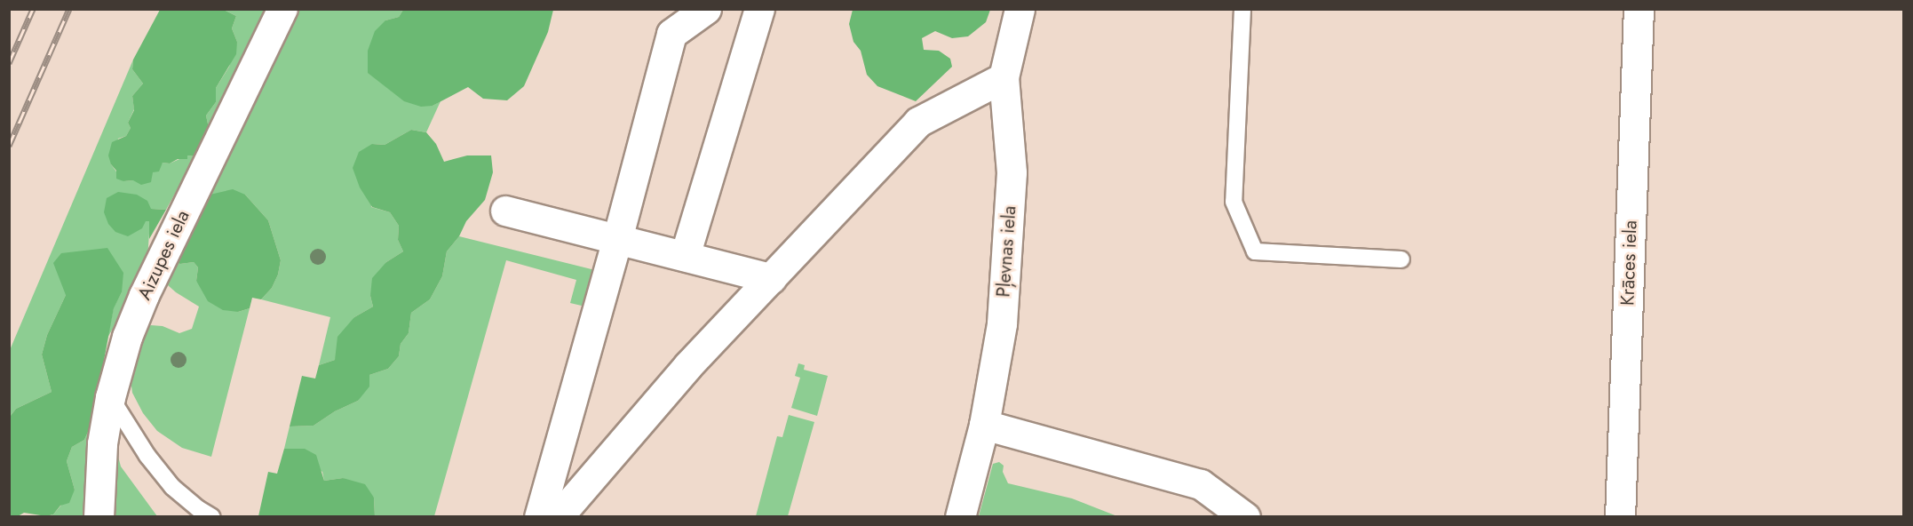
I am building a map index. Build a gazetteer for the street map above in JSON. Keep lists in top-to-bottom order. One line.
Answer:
{"streets":{"street":["Pļevnas iela","Aizupes iela","Krāces iela"]}}
